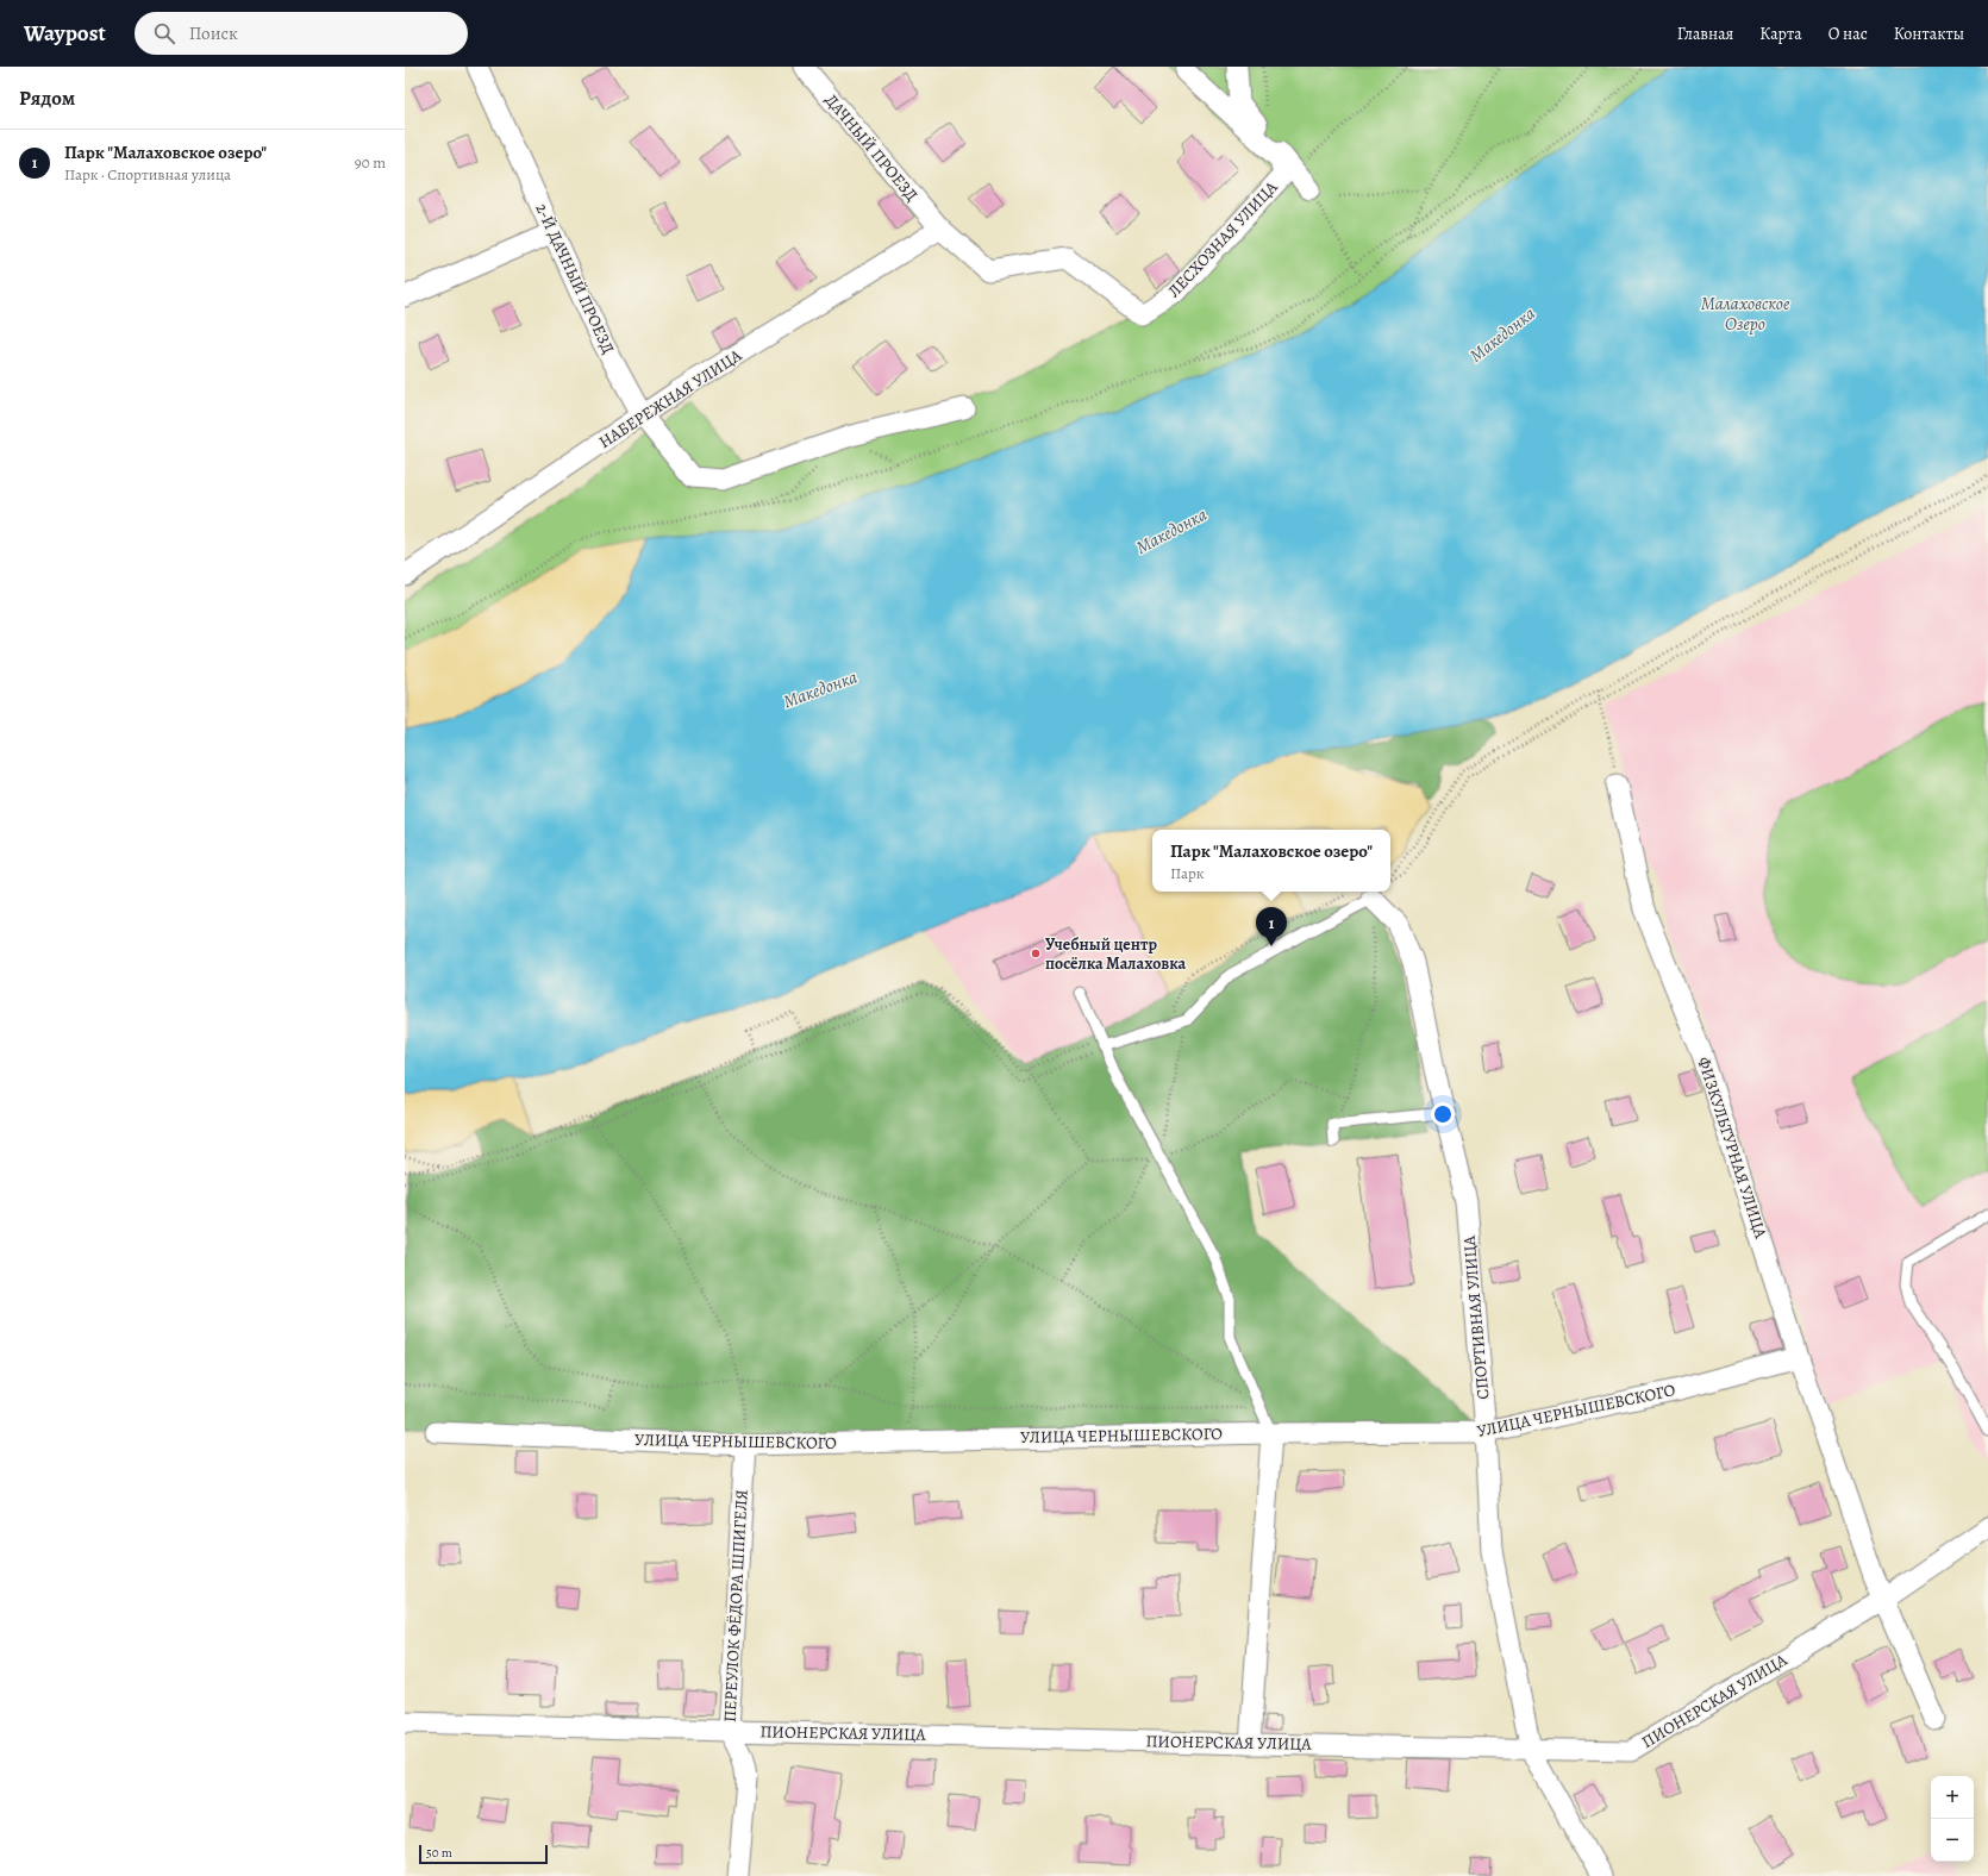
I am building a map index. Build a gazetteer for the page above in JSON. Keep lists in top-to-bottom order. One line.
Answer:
{"streets":{"street":["ДАЧНЫЙ ПРОЕЗД","ЛЕСХОЗНАЯ УЛИЦА","2-Й ДАЧНЫЙ ПРОЕЗД","НАБЕРЕЖНАЯ УЛИЦА","ФИЗКУЛЬТУРНАЯ УЛИЦА","СПОРТИВНАЯ УЛИЦА","УЛИЦА ЧЕРНЫШЕВСКОГО","ПЕРЕУЛОК ФЁДОРА ШПИГЕЛЯ","ПИОНЕРСКАЯ УЛИЦА"]},"crossings":[["ДАЧНЫЙ ПРОЕЗД","ЛЕСХОЗНАЯ УЛИЦА"],["ДАЧНЫЙ ПРОЕЗД","НАБЕРЕЖНАЯ УЛИЦА"],["ЛЕСХОЗНАЯ УЛИЦА","НАБЕРЕЖНАЯ УЛИЦА"],["2-Й ДАЧНЫЙ ПРОЕЗД","НАБЕРЕЖНАЯ УЛИЦА"],["ФИЗКУЛЬТУРНАЯ УЛИЦА","УЛИЦА ЧЕРНЫШЕВСКОГО"],["ФИЗКУЛЬТУРНАЯ УЛИЦА","ПИОНЕРСКАЯ УЛИЦА"],["СПОРТИВНАЯ УЛИЦА","УЛИЦА ЧЕРНЫШЕВСКОГО"],["СПОРТИВНАЯ УЛИЦА","ПИОНЕРСКАЯ УЛИЦА"],["УЛИЦА ЧЕРНЫШЕВСКОГО","ПЕРЕУЛОК ФЁДОРА ШПИГЕЛЯ"],["ПЕРЕУЛОК ФЁДОРА ШПИГЕЛЯ","ПИОНЕРСКАЯ УЛИЦА"]],"water":["Малаховское Озеро","Македонка"],"places":["Учебный центр посёлка Малаховка"],"scale_bar":"50 m","page":{"header":"Waypost","search":"Поиск","nav":["Главная","Карта","О нас","Контакты"],"heading":"Рядом","list":[{"mark":"1","name":"Парк \"Малаховское озеро\"","note":"Парк · Спортивная улица","value":"90 m"}],"popup":["Парк \"Малаховское озеро\"","Парк"],"pins":"1","map_buttons":["+","−"],"scale":"50 m"}}
